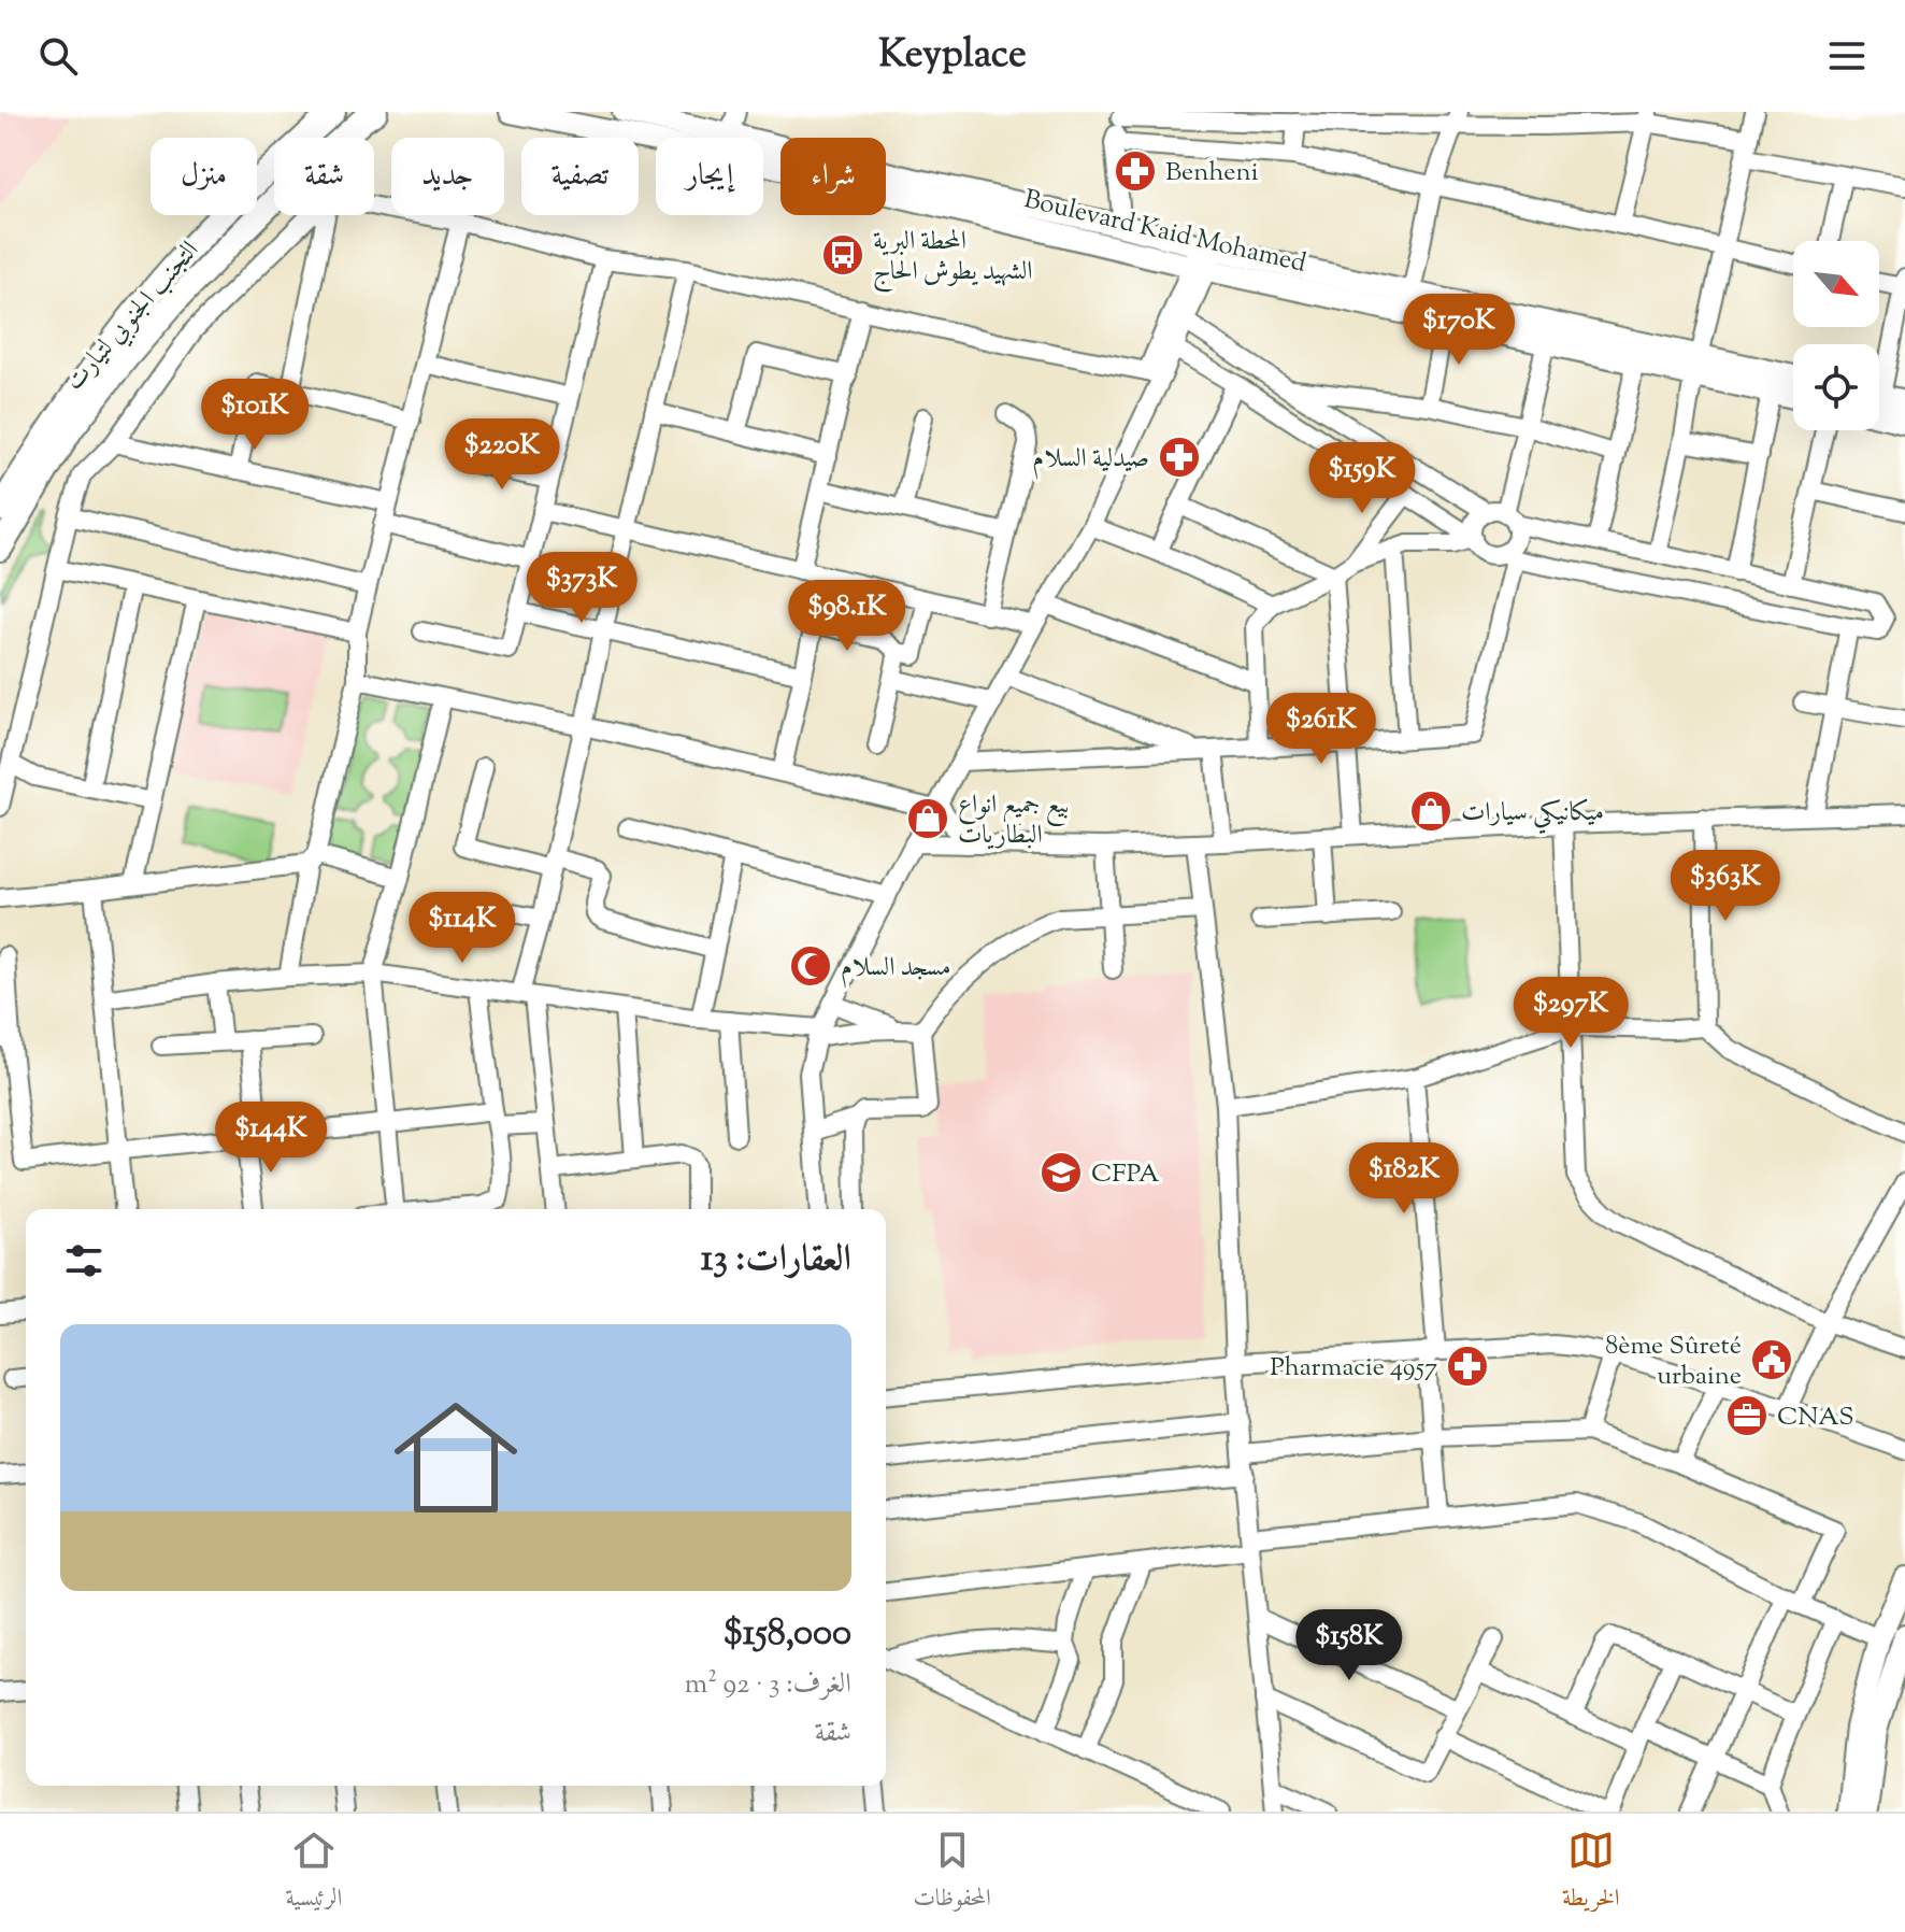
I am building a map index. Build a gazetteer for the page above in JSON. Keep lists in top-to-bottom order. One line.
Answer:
{"streets":{"highway":["التجنب الجنوبي لتيارت"],"main road":["Boulevard Kaid Mohamed"]},"places":{"pharmacy":["Benheni","صيدلية السلام","Pharmacie 4957"],"bus stop":["المحطة البرية الشهيد يطوش الحاج"],"shop":["ميكانيكي سيارات","بيع جميع انواع البطاريات"],"mosque":["مسجد السلام"],"school or university":["CFPA"],"public building":["8ème Sûreté urbaine"],"office":["CNAS"]},"north":"bottom right","page":{"header":"Keyplace","chip":["شراء","إيجار","تصفية","جديد","شقة","منزل"],"price":["$170K","$101K","$220K","$159K","$373K","$98.1K","$261K","$363K","$114K","$297K","$144K","$182K","$158K"],"heading":"العقارات: 13","list":[{"name":"$158,000","note":"الغرف: 3 · 92 m² · شقة"}],"tabs":["الخريطة","المحفوظات","الرئيسية"]}}
